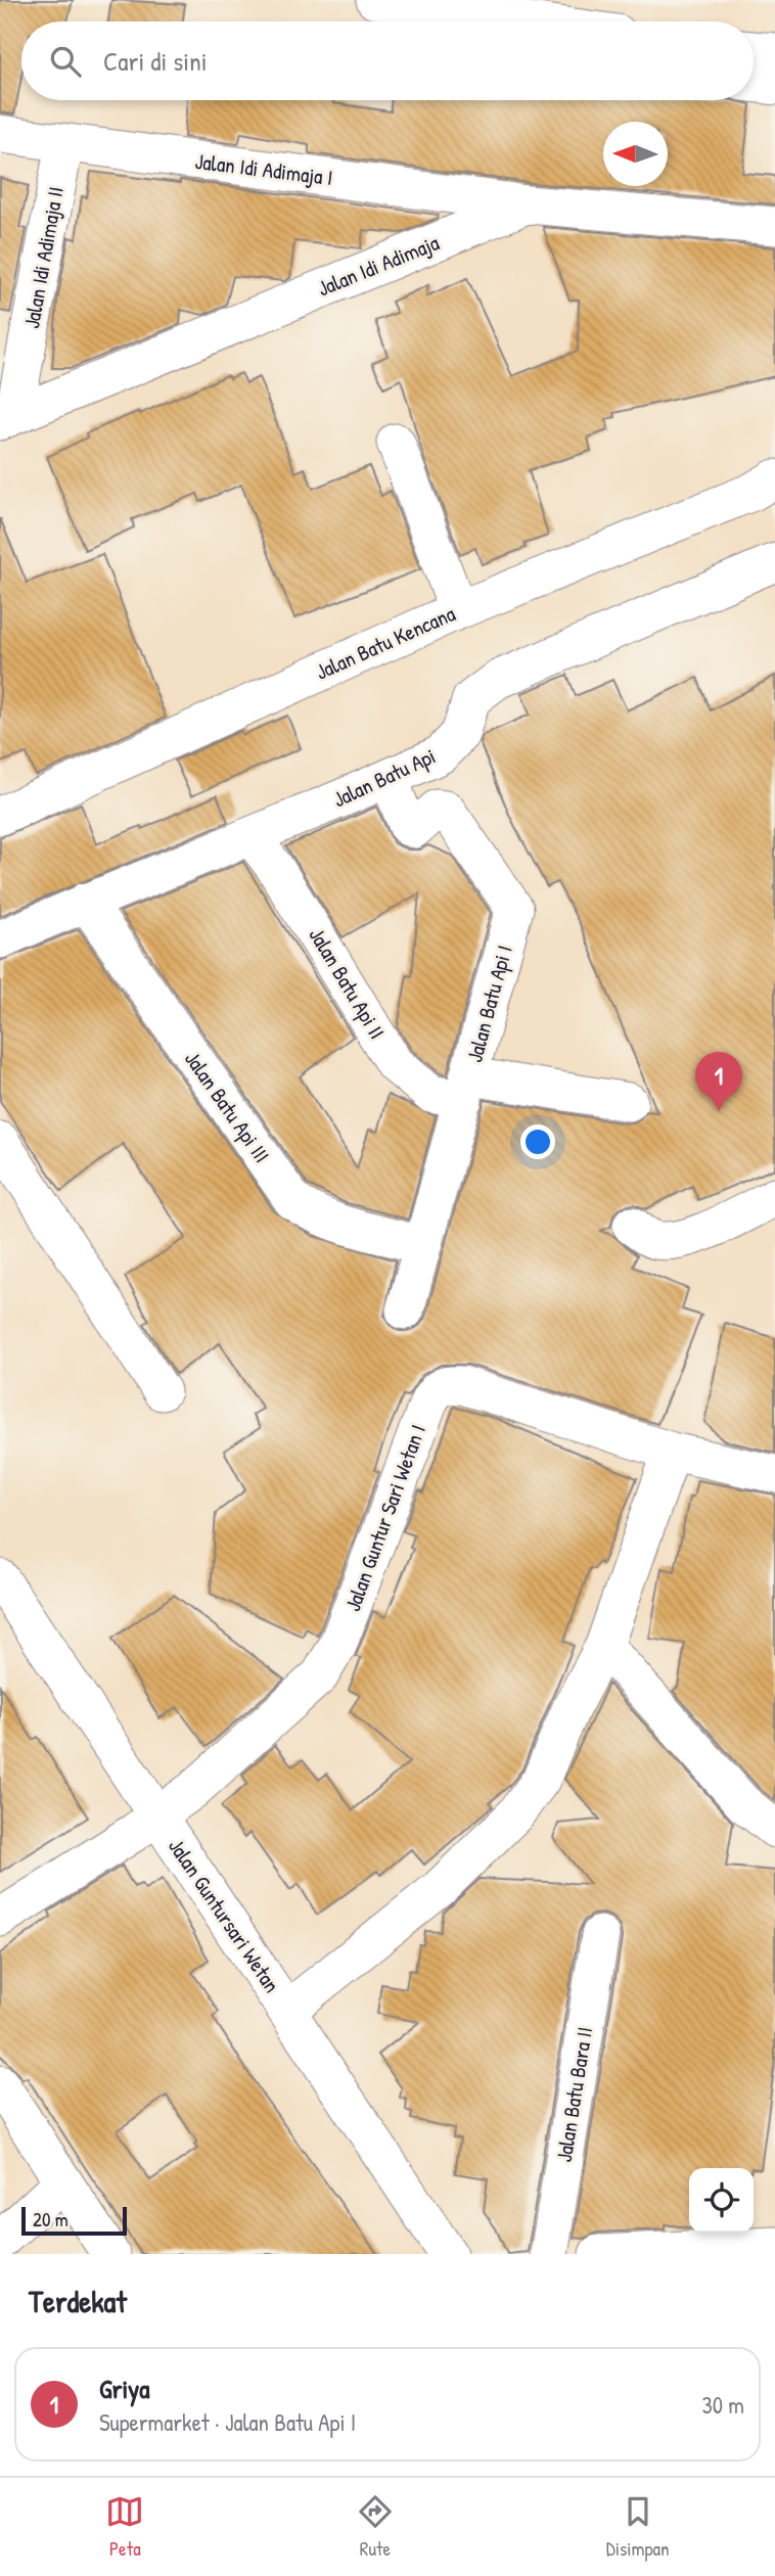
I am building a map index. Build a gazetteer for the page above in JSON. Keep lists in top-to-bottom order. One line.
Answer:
{"streets":{"street":["Jalan Idi Adimaja I","Jalan Idi Adimaja II","Jalan Idi Adimaja","Jalan Batu Kencana","Jalan Batu Api","Jalan Batu Api II","Jalan Batu Api I","Jalan Batu Api III","Jalan Guntur Sari Wetan I","Jalan Guntursari Wetan","Jalan Batu Bara II"]},"crossings":[["Jalan Idi Adimaja I","Jalan Idi Adimaja II"],["Jalan Idi Adimaja I","Jalan Idi Adimaja"],["Jalan Idi Adimaja II","Jalan Idi Adimaja"],["Jalan Batu Api","Jalan Batu Api II"],["Jalan Batu Api","Jalan Batu Api I"],["Jalan Batu Api","Jalan Batu Api III"],["Jalan Batu Api II","Jalan Batu Api I"],["Jalan Batu Api I","Jalan Batu Api III"],["Jalan Guntur Sari Wetan I","Jalan Guntursari Wetan"]],"scale_bar":"20 m","north":"left","page":{"search":"Cari di sini","pins":"1","scale":"20 m","heading":"Terdekat","list":[{"mark":"1","name":"Griya","note":"Supermarket · Jalan Batu Api I","value":"30 m"}],"nav":["Peta","Rute","Disimpan"]}}
